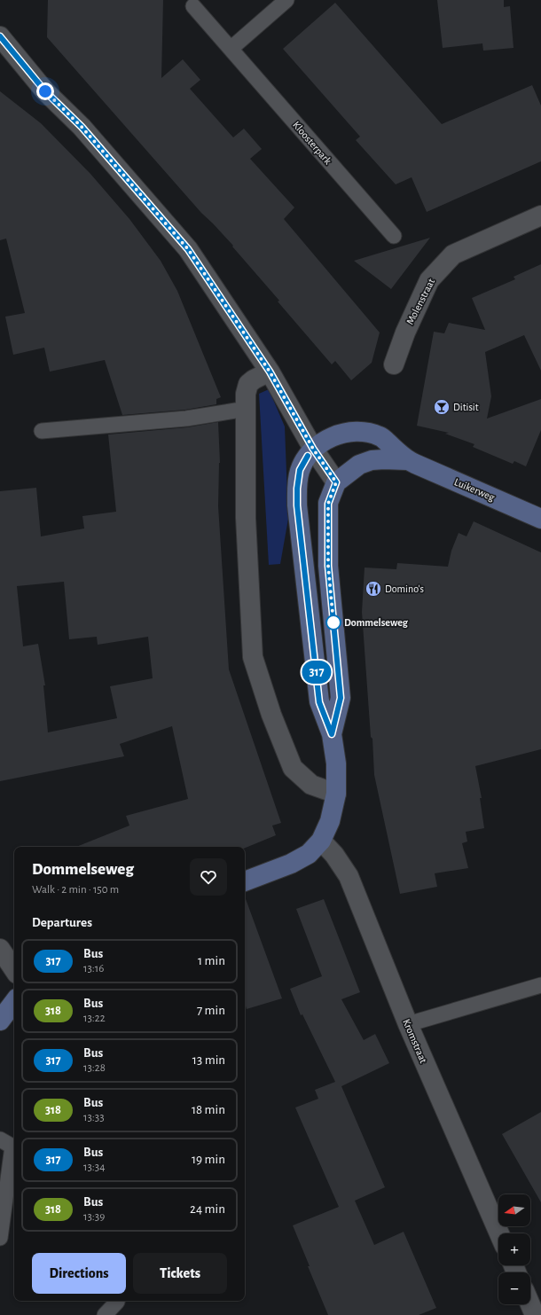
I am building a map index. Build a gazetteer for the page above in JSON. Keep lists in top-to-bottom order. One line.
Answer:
{"streets":{"street":["Molenstraat","Luikerweg","Kromstraat"],"lane":["Kloosterpark"]},"places":{"bar":["Ditisit"],"restaurant":["Domino's"],"other":["Dommelseweg"]},"lines":["bus line 317"],"north":"left","page":{"on_map":"317","heading":[["Dommelseweg","Walk · 2 min · 150 m"],"Departures"],"list":[{"mark":"317","name":"Bus","note":"13:16","value":"1 min"},{"mark":"318","name":"Bus","note":"13:22","value":"7 min"},{"mark":"317","name":"Bus","note":"13:28","value":"13 min"},{"mark":"318","name":"Bus","note":"13:33","value":"18 min"},{"mark":"317","name":"Bus","note":"13:34","value":"19 min"},{"mark":"318","name":"Bus","note":"13:39","value":"24 min"}],"map_buttons":["+","−"],"buttons":["Directions","Tickets"]}}
